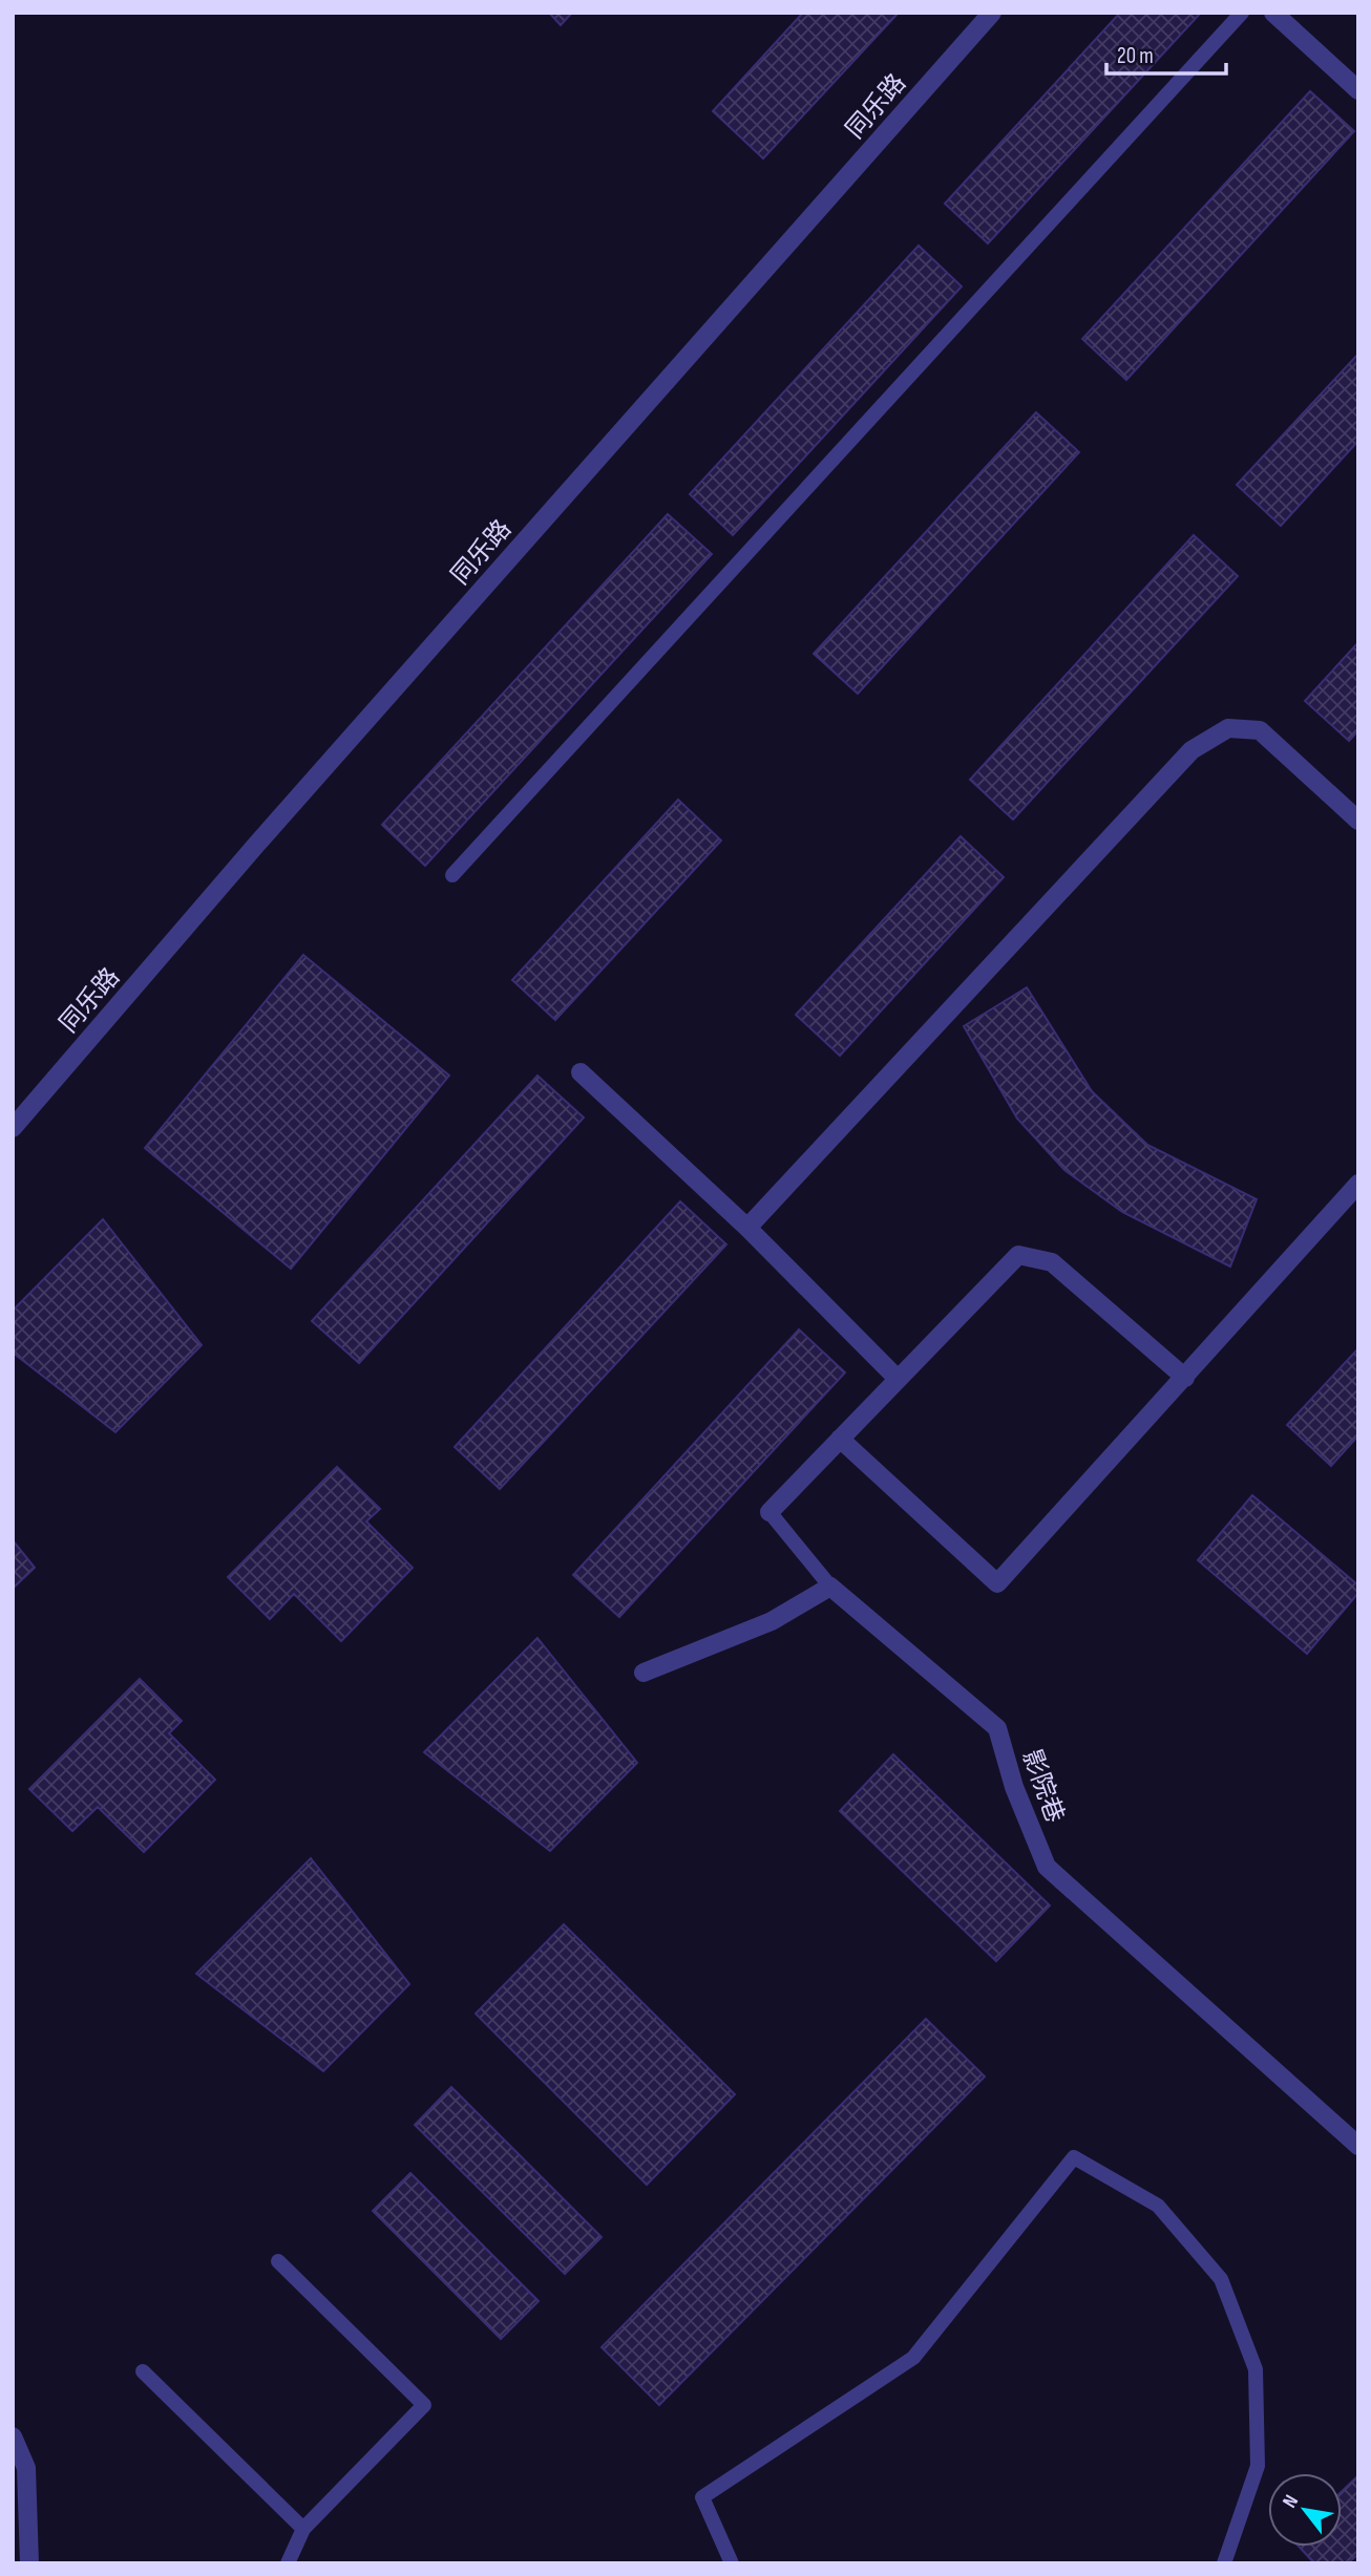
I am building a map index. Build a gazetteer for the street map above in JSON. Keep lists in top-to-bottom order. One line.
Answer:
{"streets":{"street":["同乐路","影院巷"]},"scale_bar":"20 m","north":"top left"}
